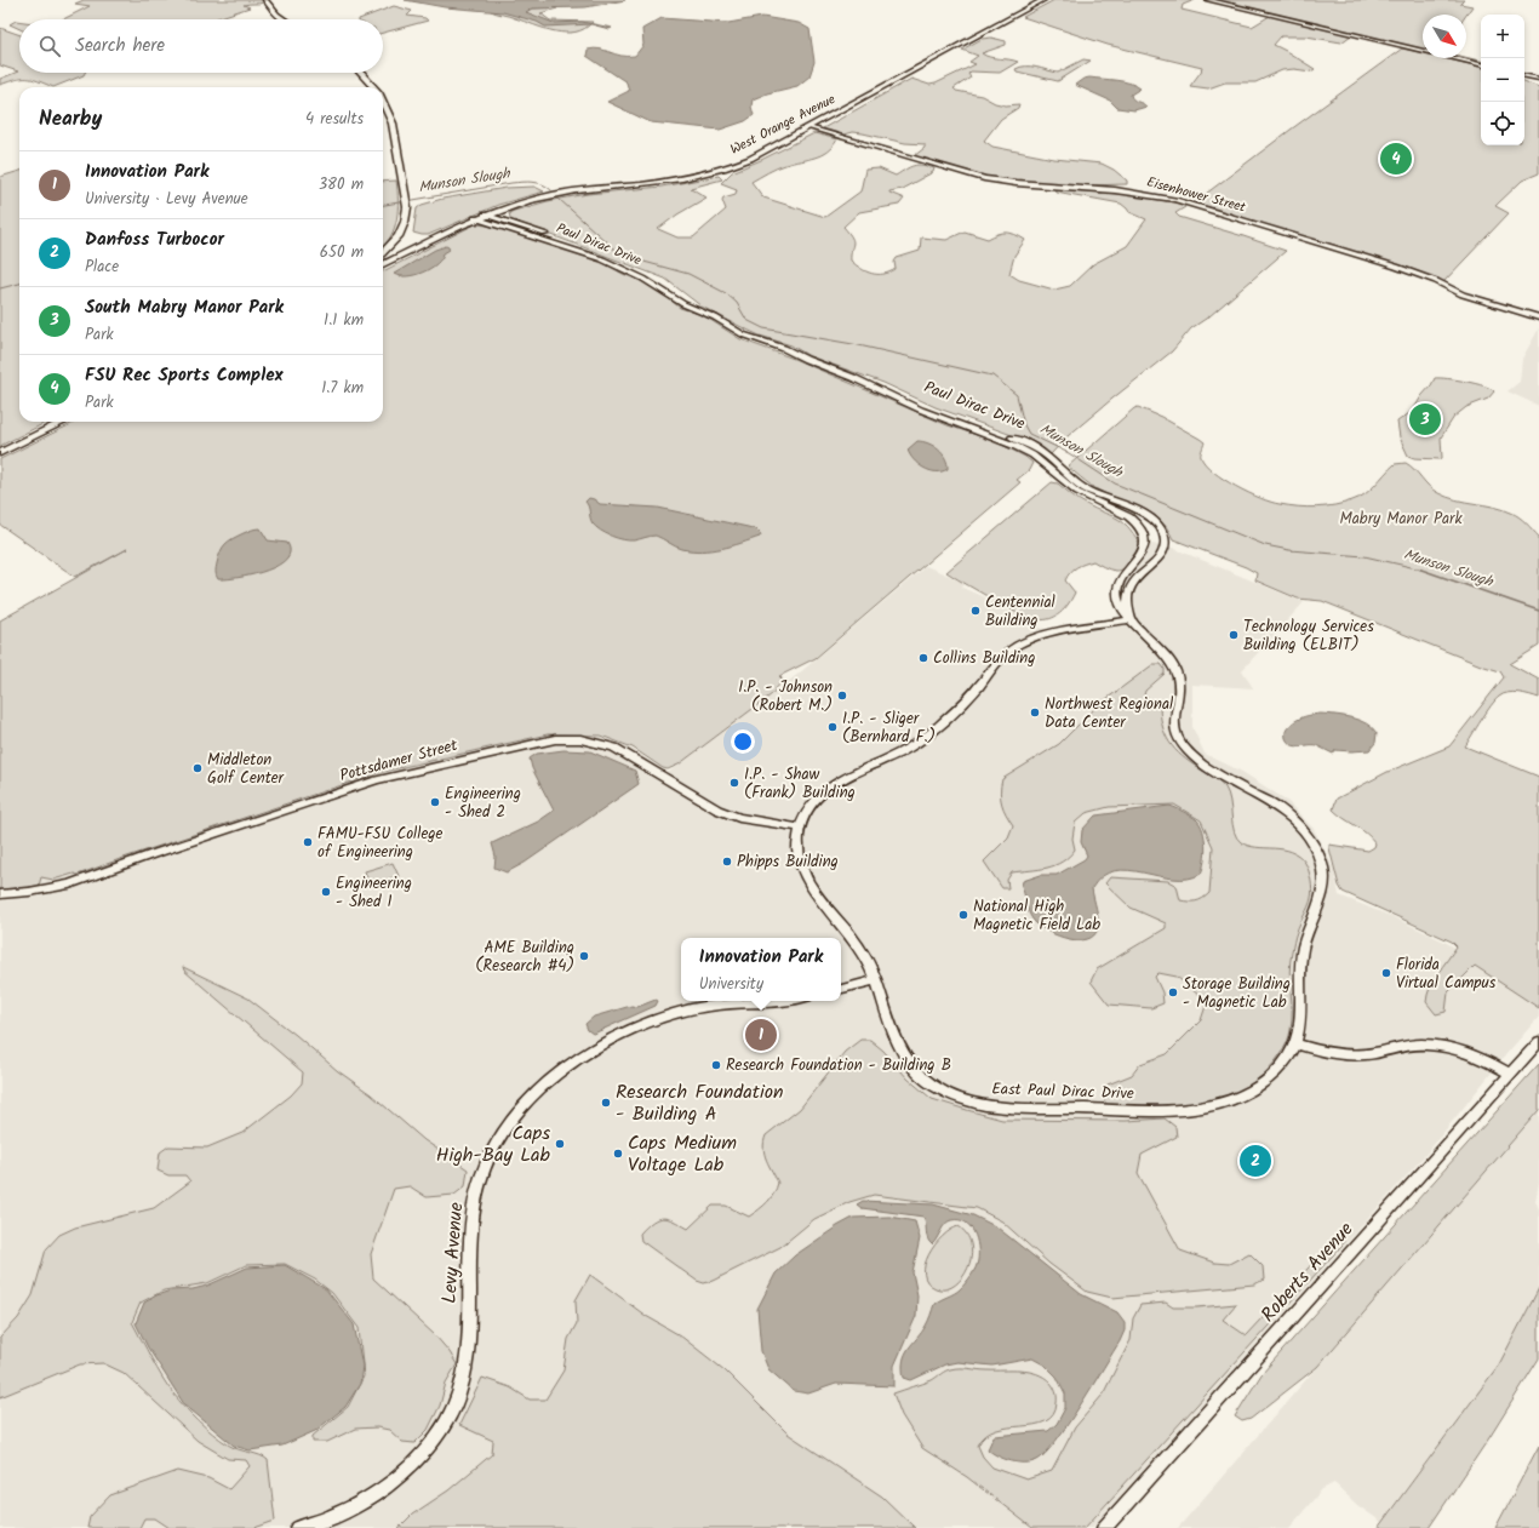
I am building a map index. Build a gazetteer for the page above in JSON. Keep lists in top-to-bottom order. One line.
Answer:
{"streets":{"main road":["West Orange Avenue"],"street":["Eisenhower Street","Paul Dirac Drive","Pottsdamer Street","East Paul Dirac Drive","Levy Avenue","Roberts Avenue"]},"crossings":[["West Orange Avenue","Eisenhower Street"],["West Orange Avenue","Paul Dirac Drive"],["Pottsdamer Street","East Paul Dirac Drive"]],"water":["Munson Slough"],"parks":["Mabry Manor Park"],"places":["Centennial Building","Technology Services Building (ELBIT)","Collins Building","I.P. - Johnson (Robert M.)","Northwest Regional Data Center","I.P. - Sliger (Bernhard F.)","Middleton Golf Center","I.P. - Shaw (Frank) Building","Engineering - Shed 2","FAMU-FSU College of Engineering","Phipps Building","Engineering - Shed 1","National High Magnetic Field Lab","AME Building (Research #4)","Florida Virtual Campus","Storage Building - Magnetic Lab","Research Foundation - Building B","Research Foundation - Building A","Caps High-Bay Lab","Caps Medium Voltage Lab"],"north":"bottom right","page":{"map_buttons":["+","−"],"search":"Search here","heading":["Nearby","4 results"],"pins":["4","3","1","2"],"list":[{"mark":"1","name":"Innovation Park","note":"University · Levy Avenue","value":"380 m"},{"mark":"2","name":"Danfoss Turbocor","note":"Place","value":"650 m"},{"mark":"3","name":"South Mabry Manor Park","note":"Park","value":"1.1 km"},{"mark":"4","name":"FSU Rec Sports Complex","note":"Park","value":"1.7 km"}],"popup":["Innovation Park","University"]}}
